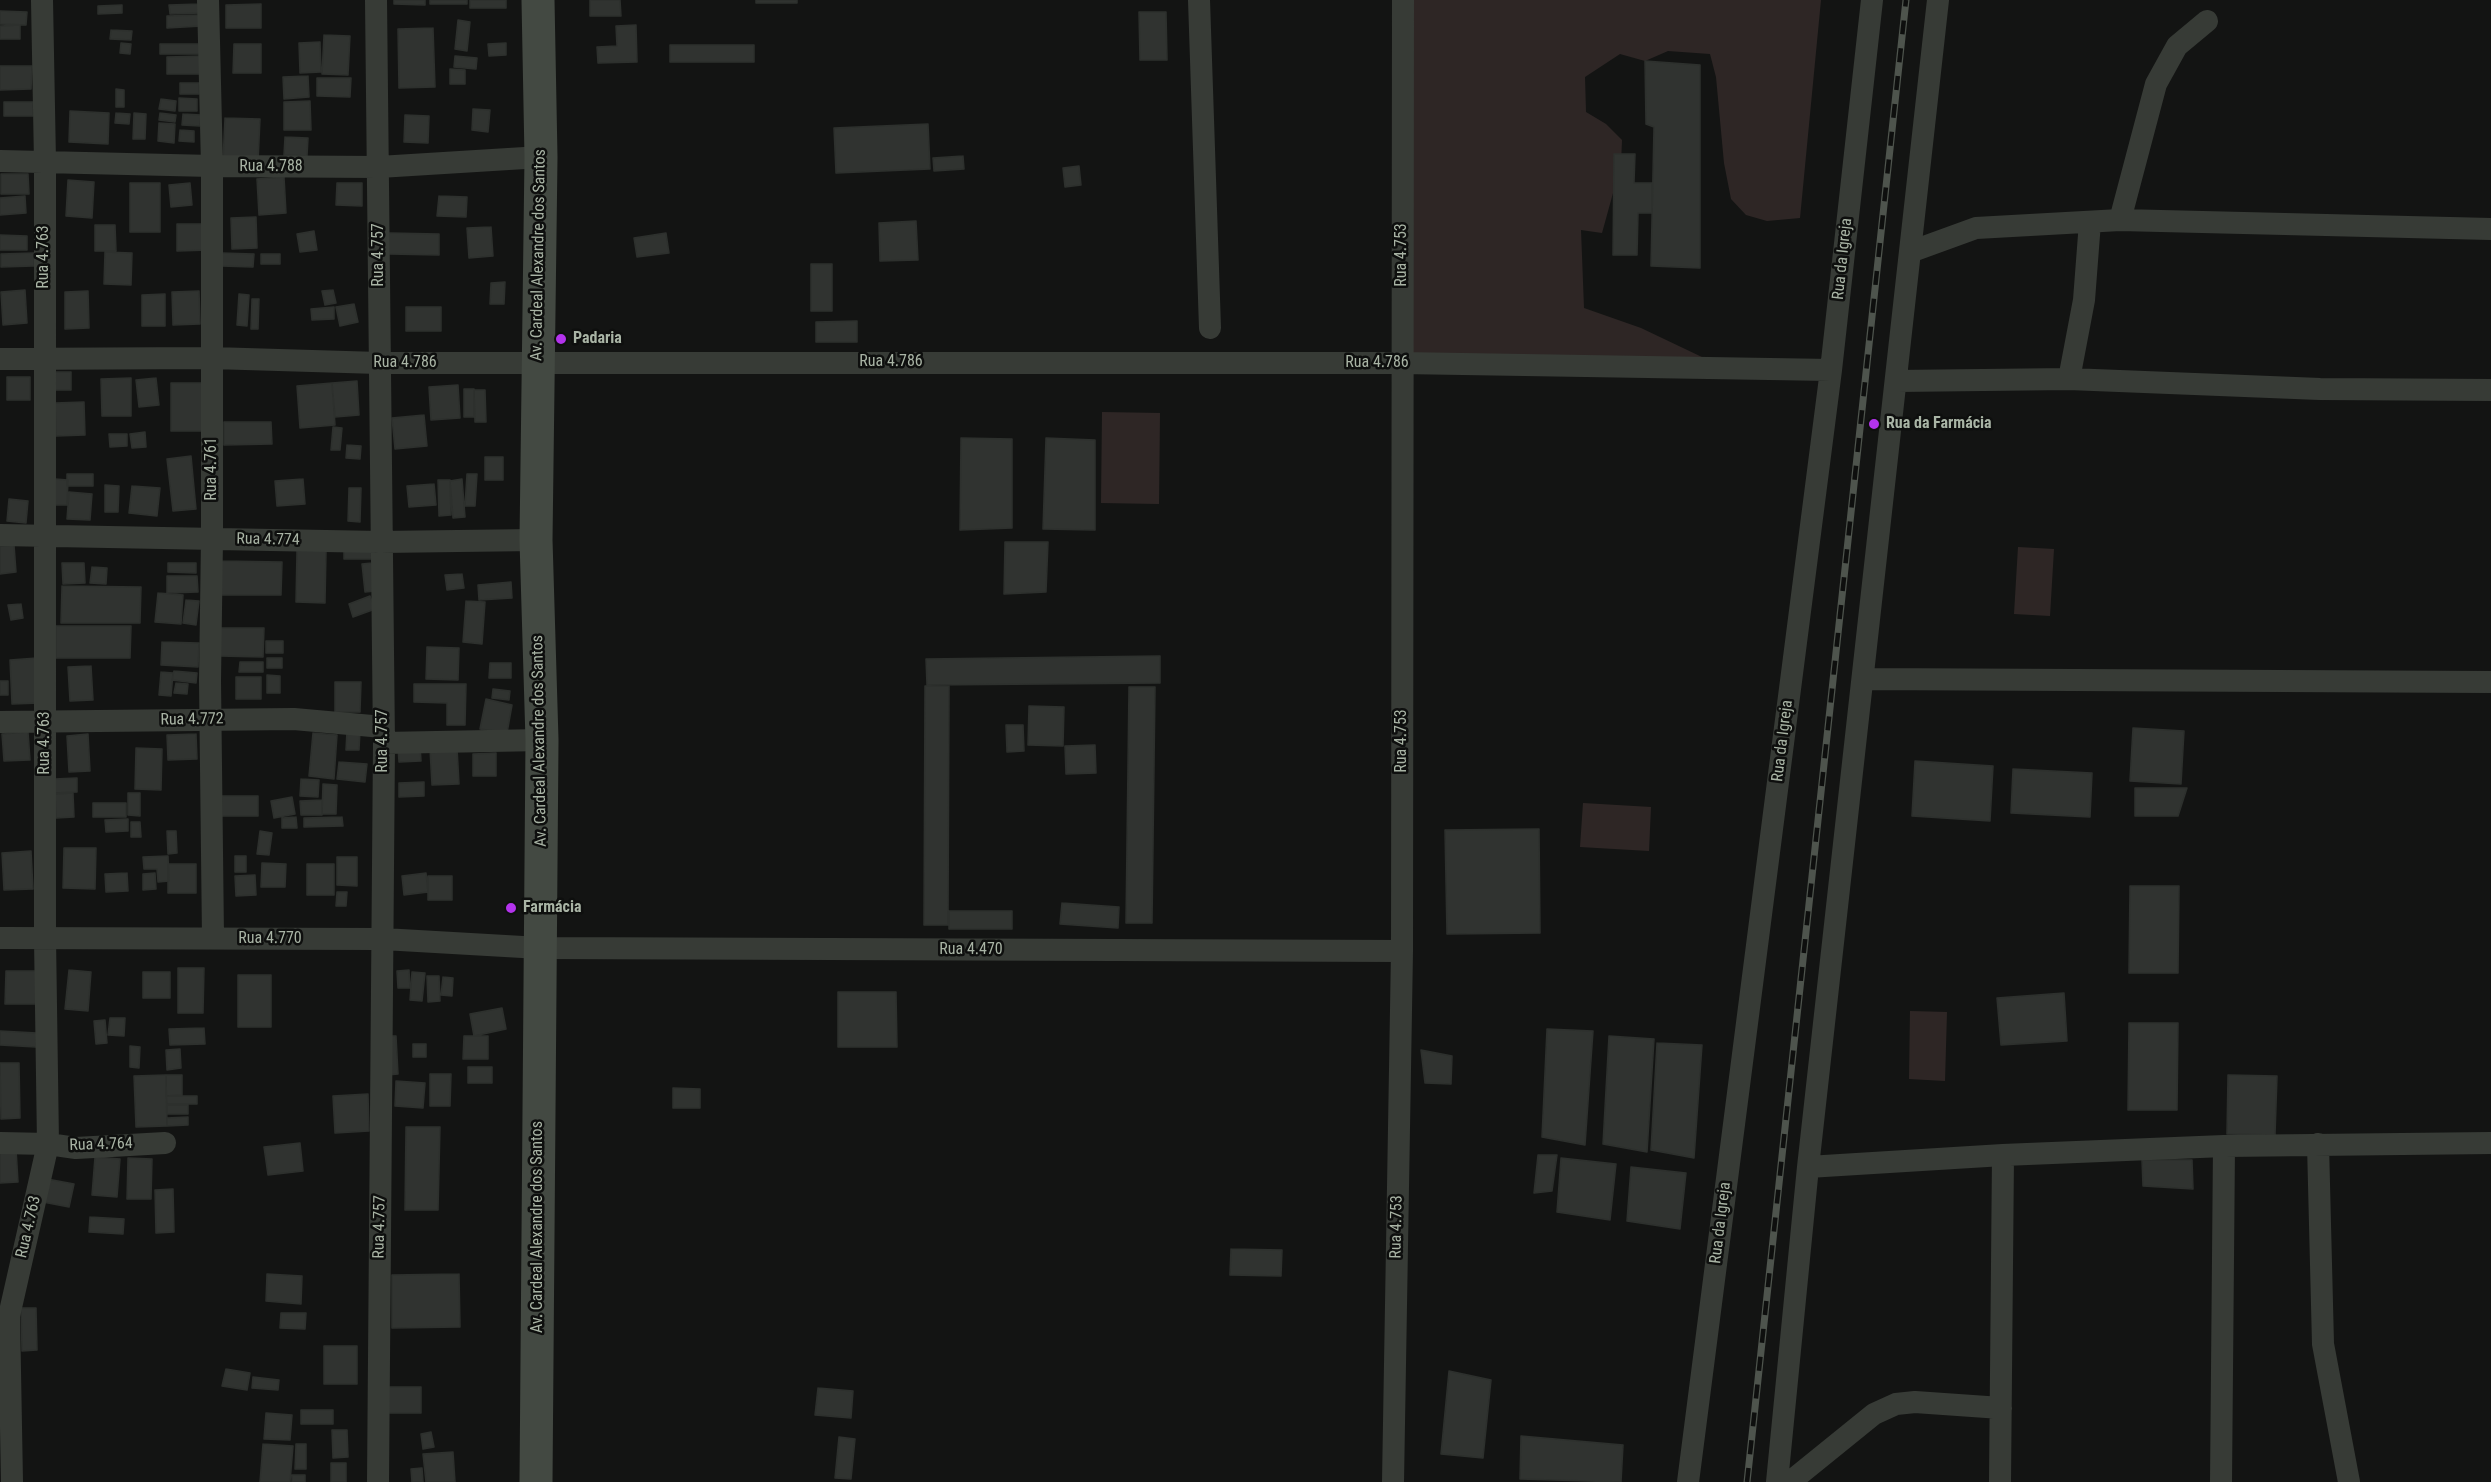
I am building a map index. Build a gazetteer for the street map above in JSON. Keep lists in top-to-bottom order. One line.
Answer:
{"streets":{"main road":["Av. Cardeal Alexandre dos Santos"],"street":["Rua 4.788","Rua 4.757","Rua 4.753","Rua 4.763","Rua da Igreja","Rua 4.786","Rua 4.761","Rua 4.774","Rua 4.772","Rua 4.770","Rua 4.470","Rua 4.764"]},"crossings":[["Rua 4.788","Rua 4.757"],["Rua 4.788","Av. Cardeal Alexandre dos Santos"],["Rua 4.788","Rua 4.763"],["Rua 4.788","Rua 4.761"],["Rua 4.757","Rua 4.786"],["Rua 4.757","Rua 4.774"],["Rua 4.757","Rua 4.772"],["Rua 4.757","Rua 4.770"],["Av. Cardeal Alexandre dos Santos","Rua 4.786"],["Av. Cardeal Alexandre dos Santos","Rua 4.774"],["Av. Cardeal Alexandre dos Santos","Rua 4.772"],["Av. Cardeal Alexandre dos Santos","Rua 4.770"],["Av. Cardeal Alexandre dos Santos","Rua 4.470"],["Rua 4.753","Rua 4.786"],["Rua 4.753","Rua 4.470"],["Rua 4.763","Rua 4.786"],["Rua 4.763","Rua 4.774"],["Rua 4.763","Rua 4.772"],["Rua 4.763","Rua 4.770"],["Rua 4.763","Rua 4.764"],["Rua da Igreja","Rua 4.786"],["Rua 4.786","Rua 4.761"],["Rua 4.761","Rua 4.774"],["Rua 4.761","Rua 4.772"],["Rua 4.761","Rua 4.770"],["Rua 4.770","Rua 4.470"]],"places":["Padaria","Rua da Farmácia","Farmácia"]}
